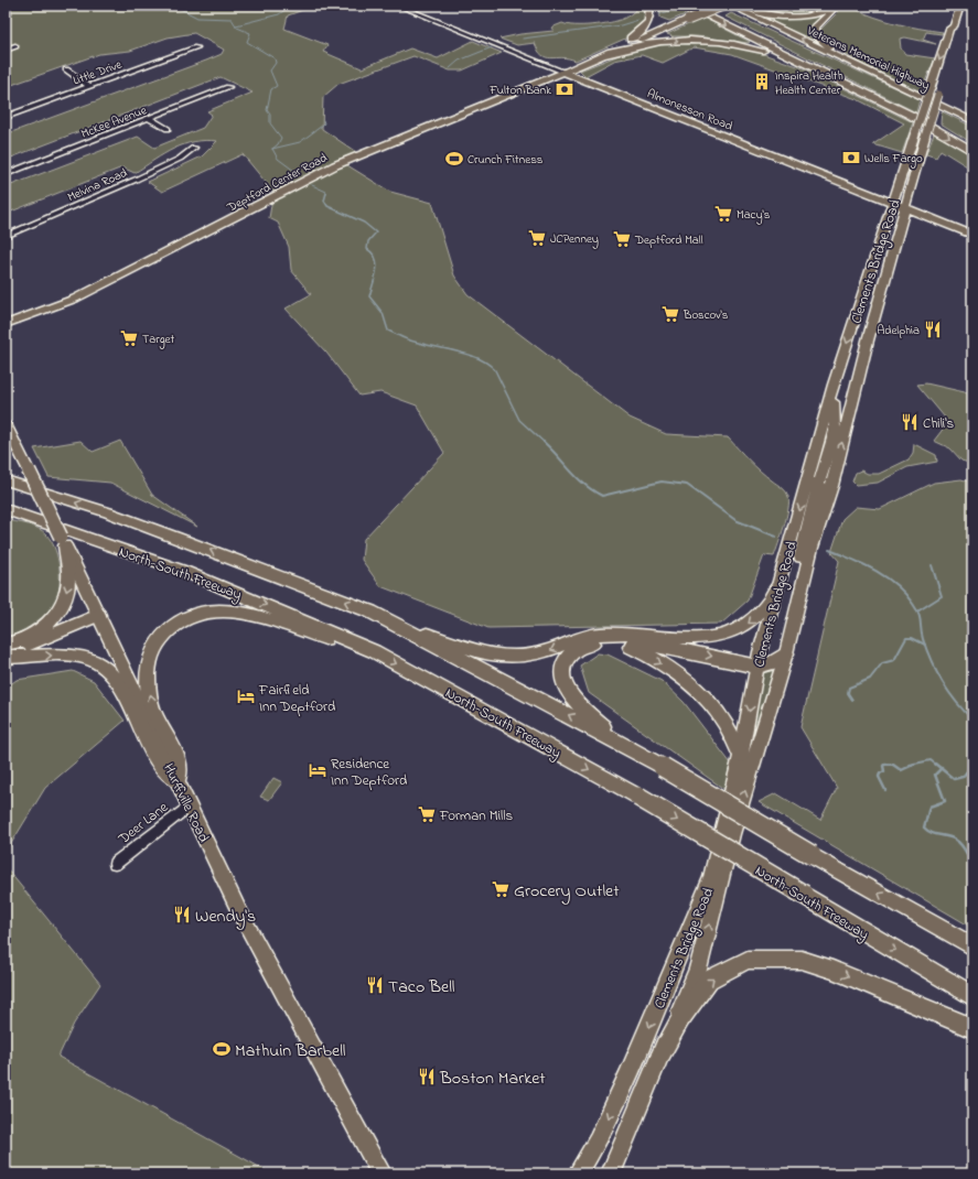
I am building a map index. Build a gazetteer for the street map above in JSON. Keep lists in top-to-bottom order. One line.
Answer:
{"streets":{"highway":["Veterans Memorial Highway","North-South Freeway"],"main road":["Almonesson Road","Deptford Center Road","Clements Bridge Road","Hurffville Road"],"street":["Little Drive","McKee Avenue","Melvina Road","Deer Lane"]},"crossings":[["Almonesson Road","Deptford Center Road"],["Almonesson Road","Clements Bridge Road"],["Hurffville Road","Deer Lane"]],"places":{"building":["Inspira Health Health Center"],"bank":["Fulton Bank","Wells Fargo"],"sports":["Crunch Fitness","Mathuin Barbell"],"supermarket":["Macy's","JCPenney","Deptford Mall","Boscov's","Target","Forman Mills","Grocery Outlet"],"restaurant":["Adelphia","Chili's","Wendy's","Taco Bell","Boston Market"],"hotel":["Fairfield Inn Deptford","Residence Inn Deptford"]}}
